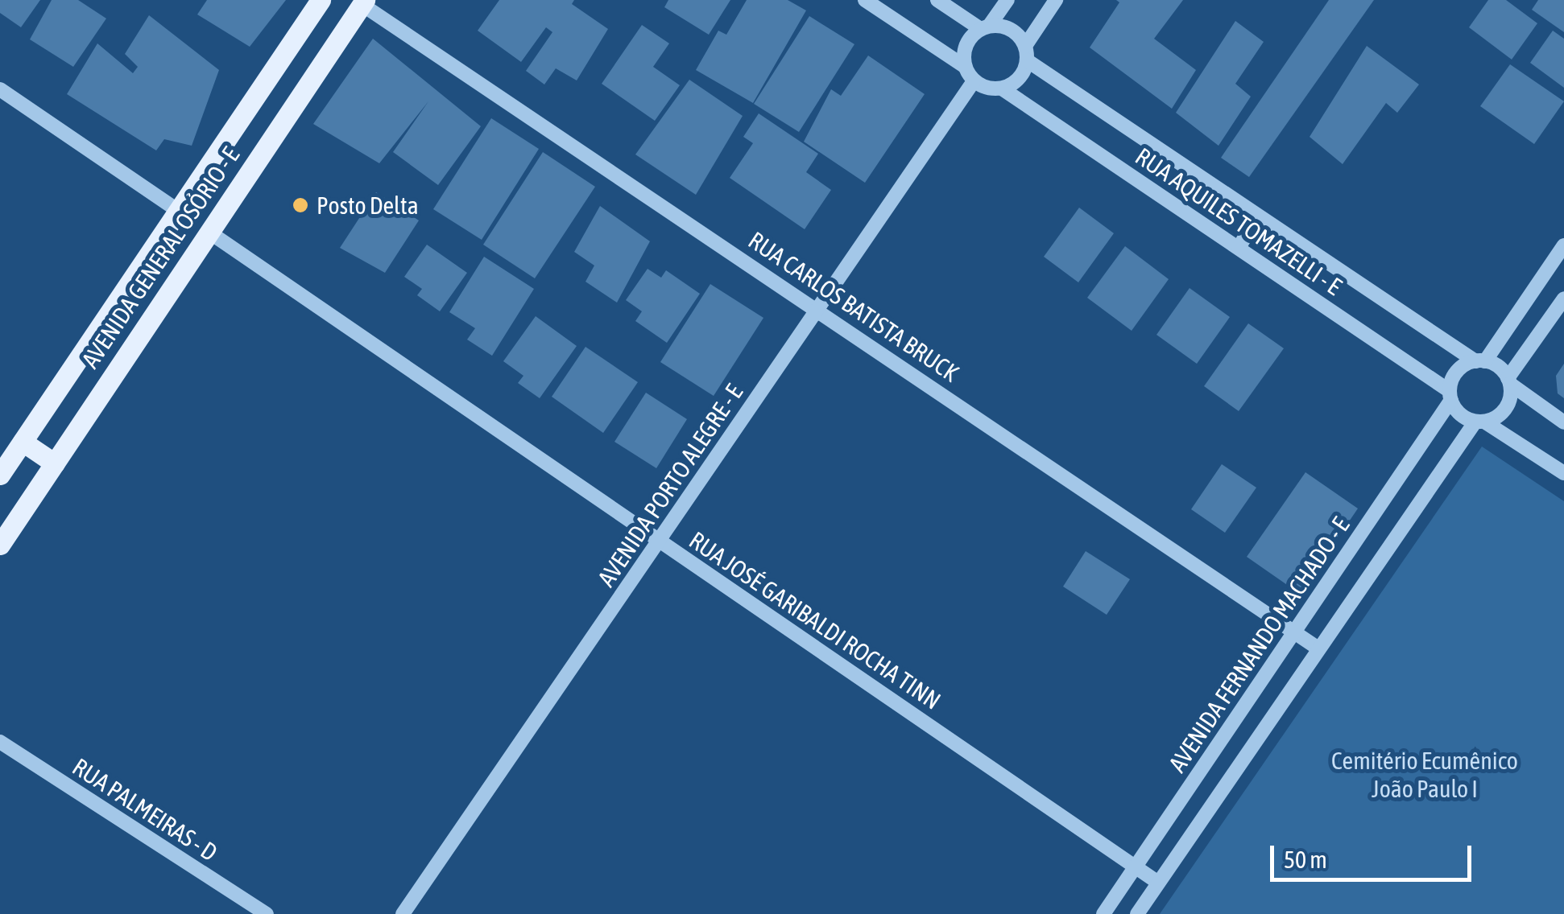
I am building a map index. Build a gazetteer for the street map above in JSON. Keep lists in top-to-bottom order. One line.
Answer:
{"streets":{"main road":["AVENIDA GENERAL OSÓRIO - E"],"street":["RUA AQUILES TOMAZELLI - E","RUA CARLOS BATISTA BRUCK","AVENIDA PORTO ALEGRE - E","RUA JOSÉ GARIBALDI ROCHA TINN","AVENIDA FERNANDO MACHADO - E","RUA PALMEIRAS - D"]},"crossings":[["RUA AQUILES TOMAZELLI - E","AVENIDA PORTO ALEGRE - E"],["RUA AQUILES TOMAZELLI - E","AVENIDA FERNANDO MACHADO - E"],["AVENIDA GENERAL OSÓRIO - E","RUA CARLOS BATISTA BRUCK"],["AVENIDA GENERAL OSÓRIO - E","RUA JOSÉ GARIBALDI ROCHA TINN"],["RUA CARLOS BATISTA BRUCK","AVENIDA PORTO ALEGRE - E"],["RUA CARLOS BATISTA BRUCK","AVENIDA FERNANDO MACHADO - E"],["AVENIDA PORTO ALEGRE - E","RUA JOSÉ GARIBALDI ROCHA TINN"],["RUA JOSÉ GARIBALDI ROCHA TINN","AVENIDA FERNANDO MACHADO - E"]],"parks":["Cemitério Ecumênico João Paulo I"],"places":["Posto Delta"],"scale_bar":"50 m"}
